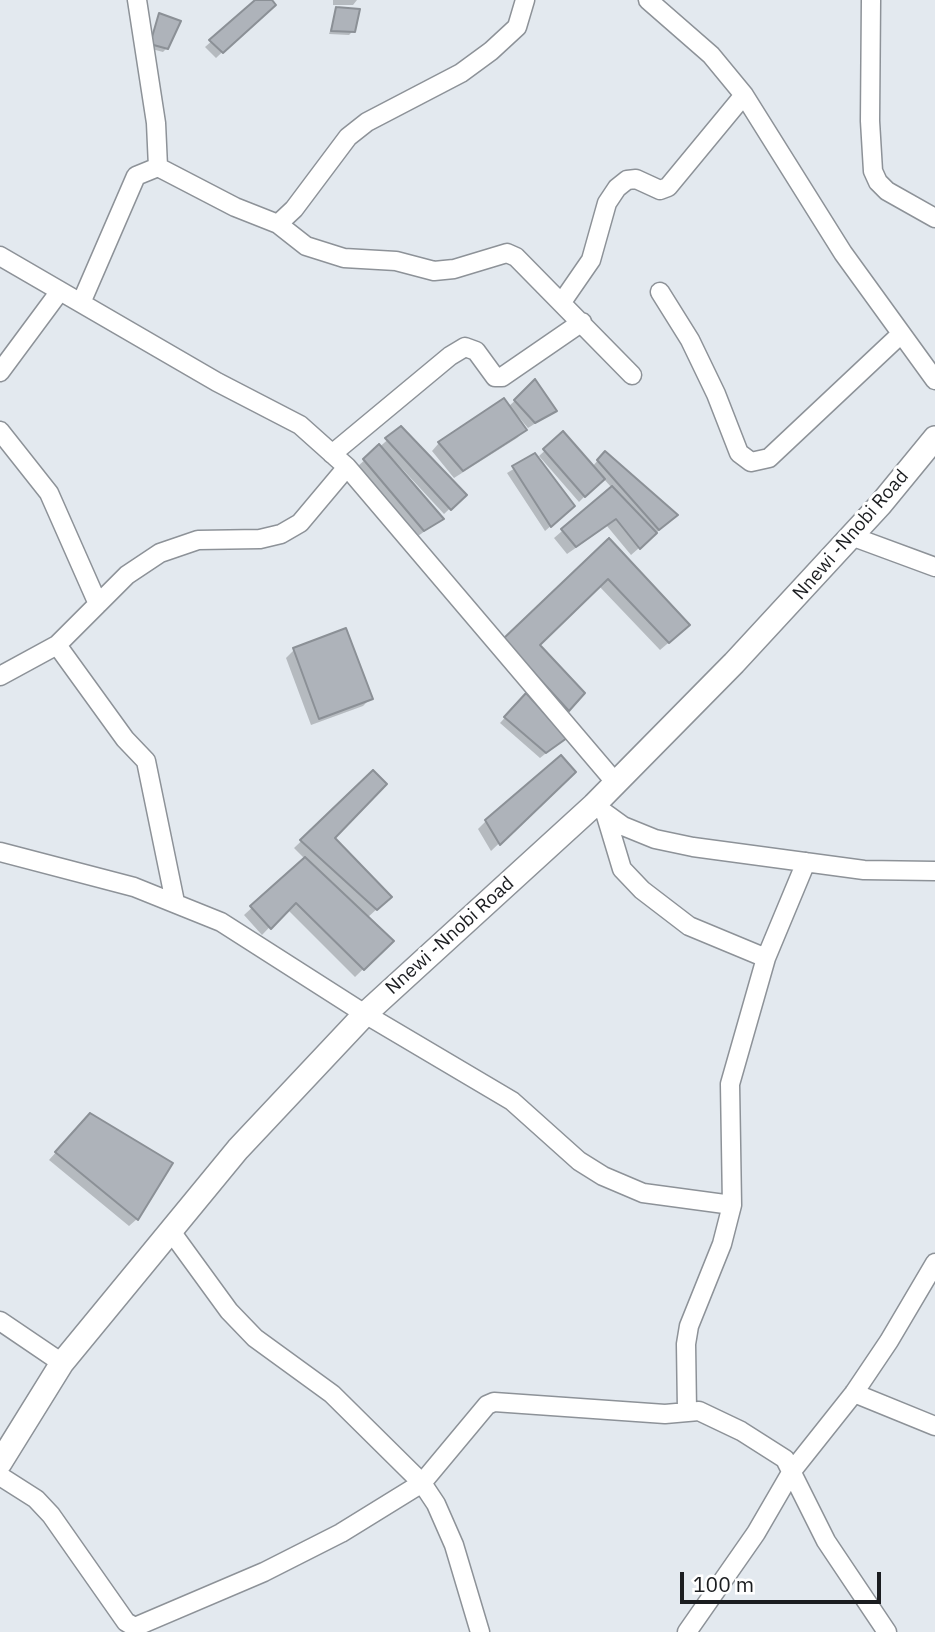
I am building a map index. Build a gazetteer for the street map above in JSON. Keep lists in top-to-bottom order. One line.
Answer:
{"streets":{"main road":["Nnewi -Nnobi Road"]},"scale_bar":"100 m"}
